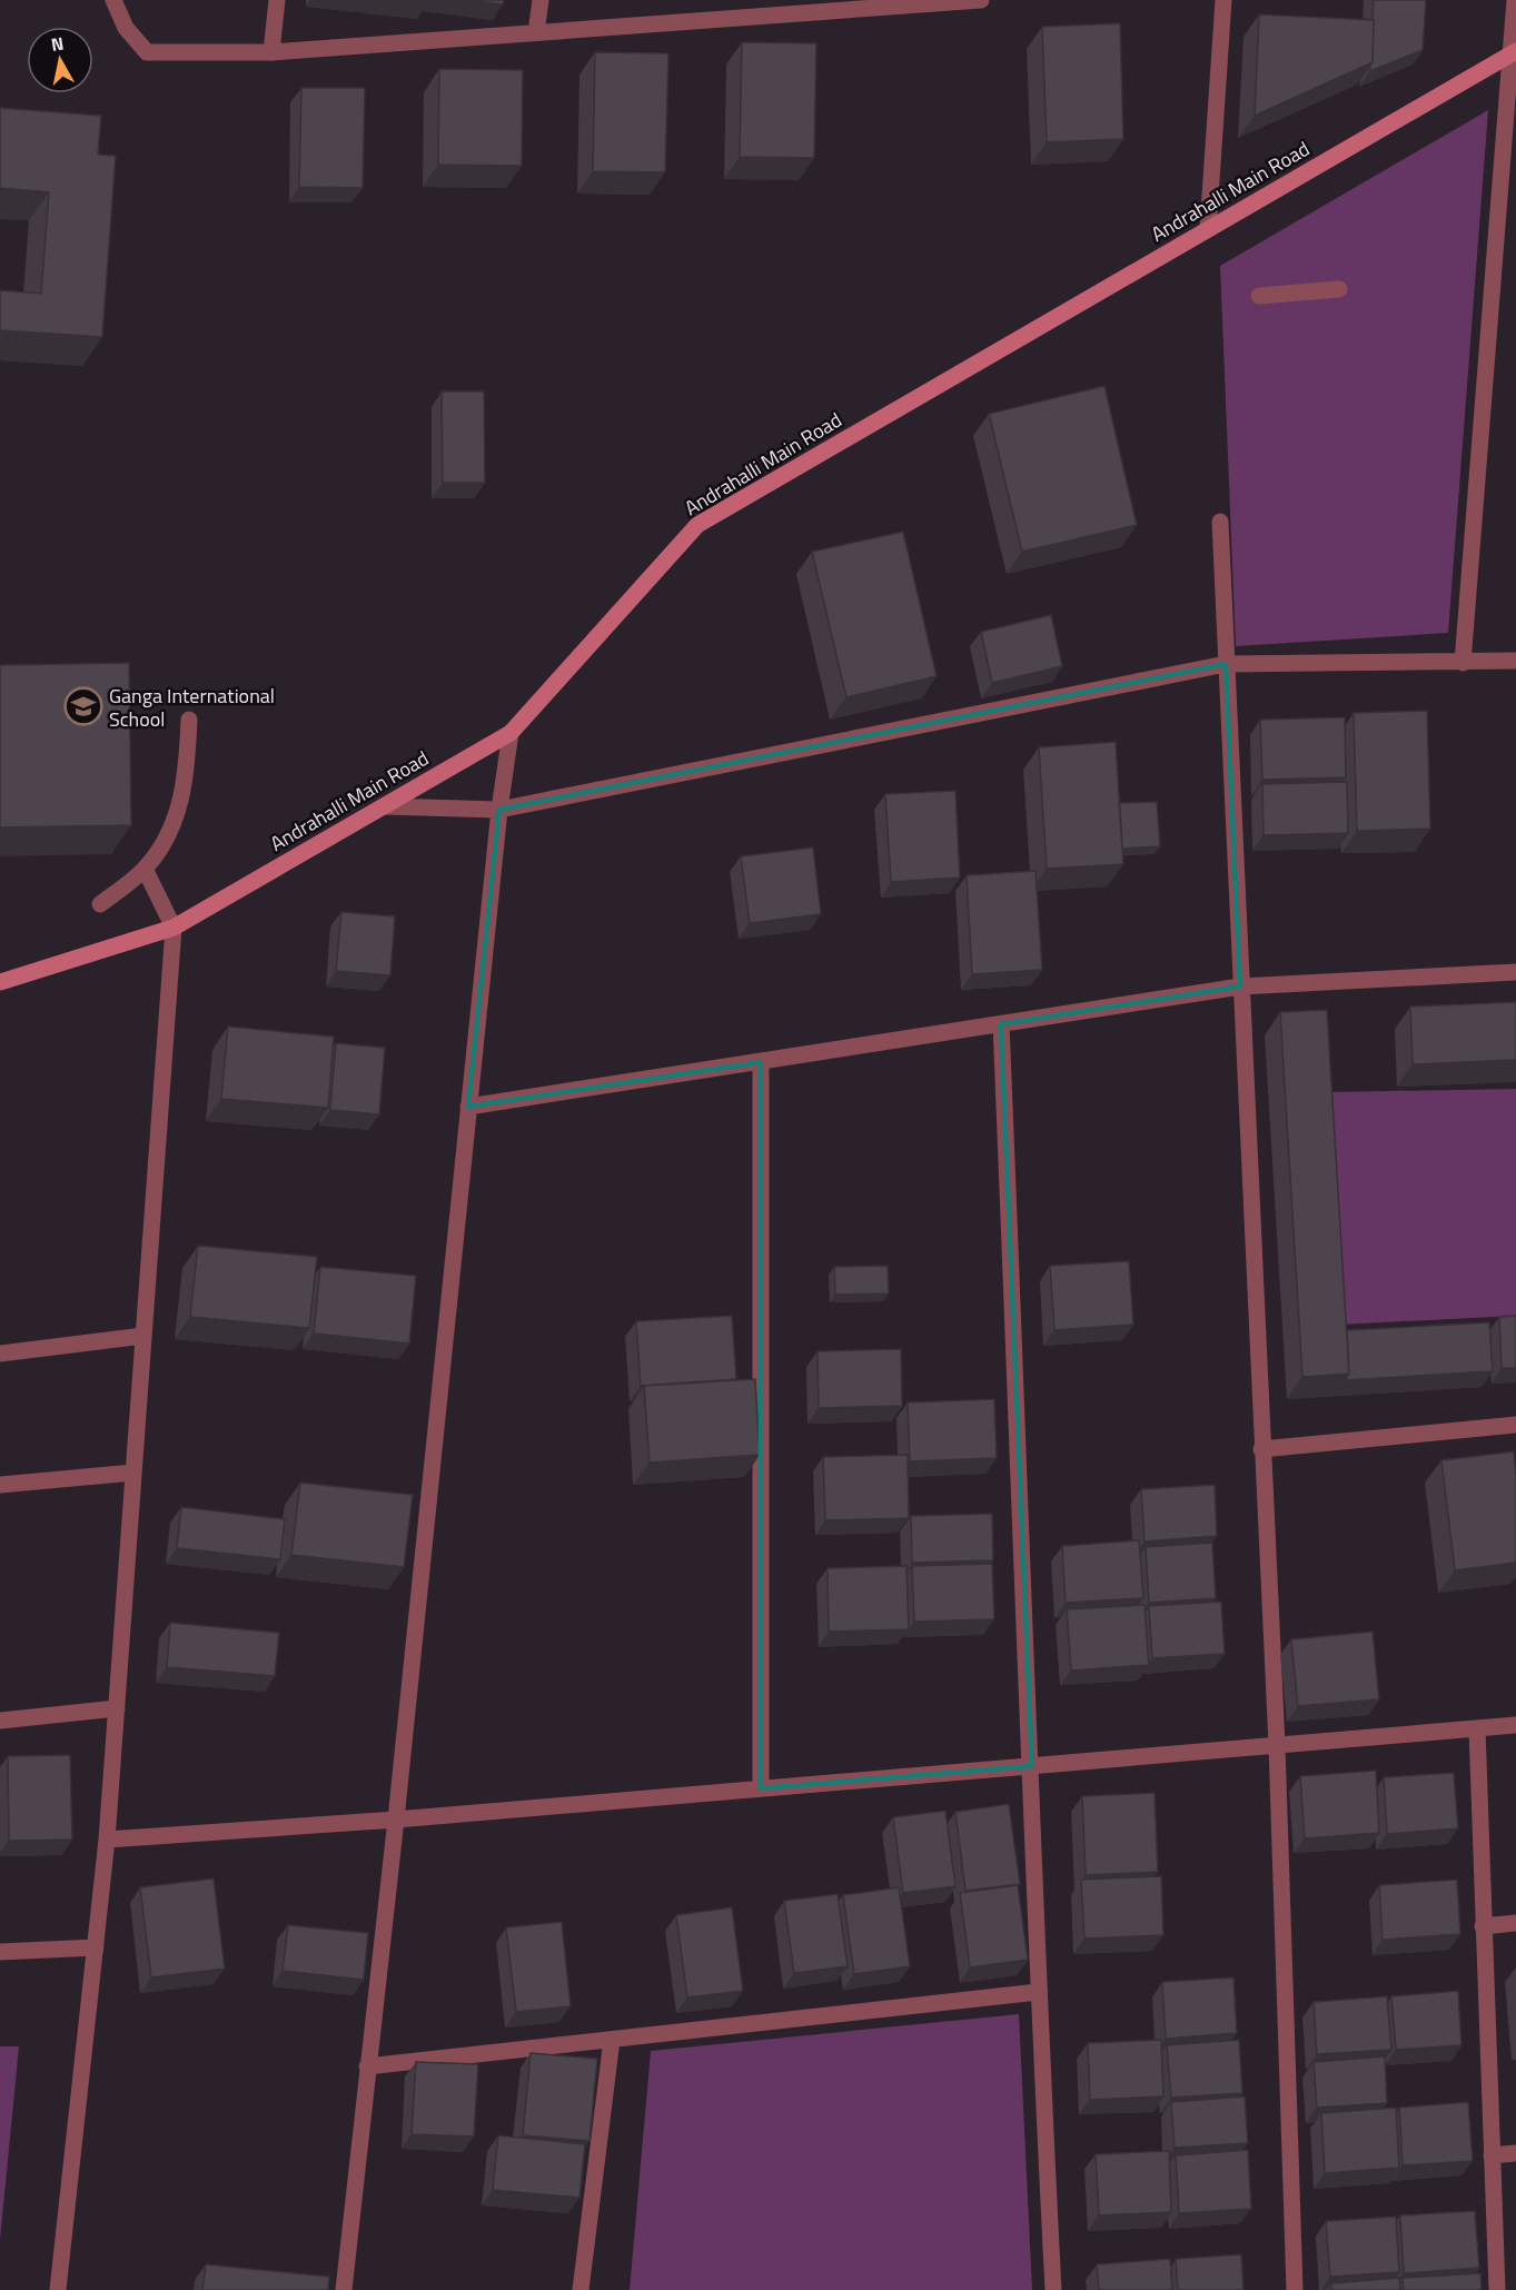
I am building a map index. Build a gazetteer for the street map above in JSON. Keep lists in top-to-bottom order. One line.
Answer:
{"streets":{"main road":["Andrahalli Main Road"]},"places":{"school or university":["Ganga International School"]},"north":"top"}
